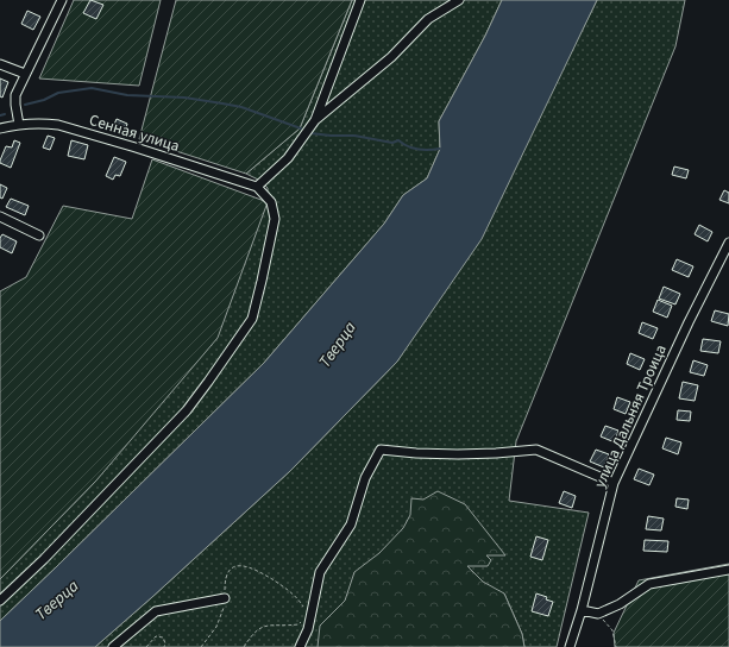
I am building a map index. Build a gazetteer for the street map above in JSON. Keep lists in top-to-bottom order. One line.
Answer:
{"streets":{"street":["Сенная улица","улица Дальняя Троица"]},"water":["Тверца"]}
